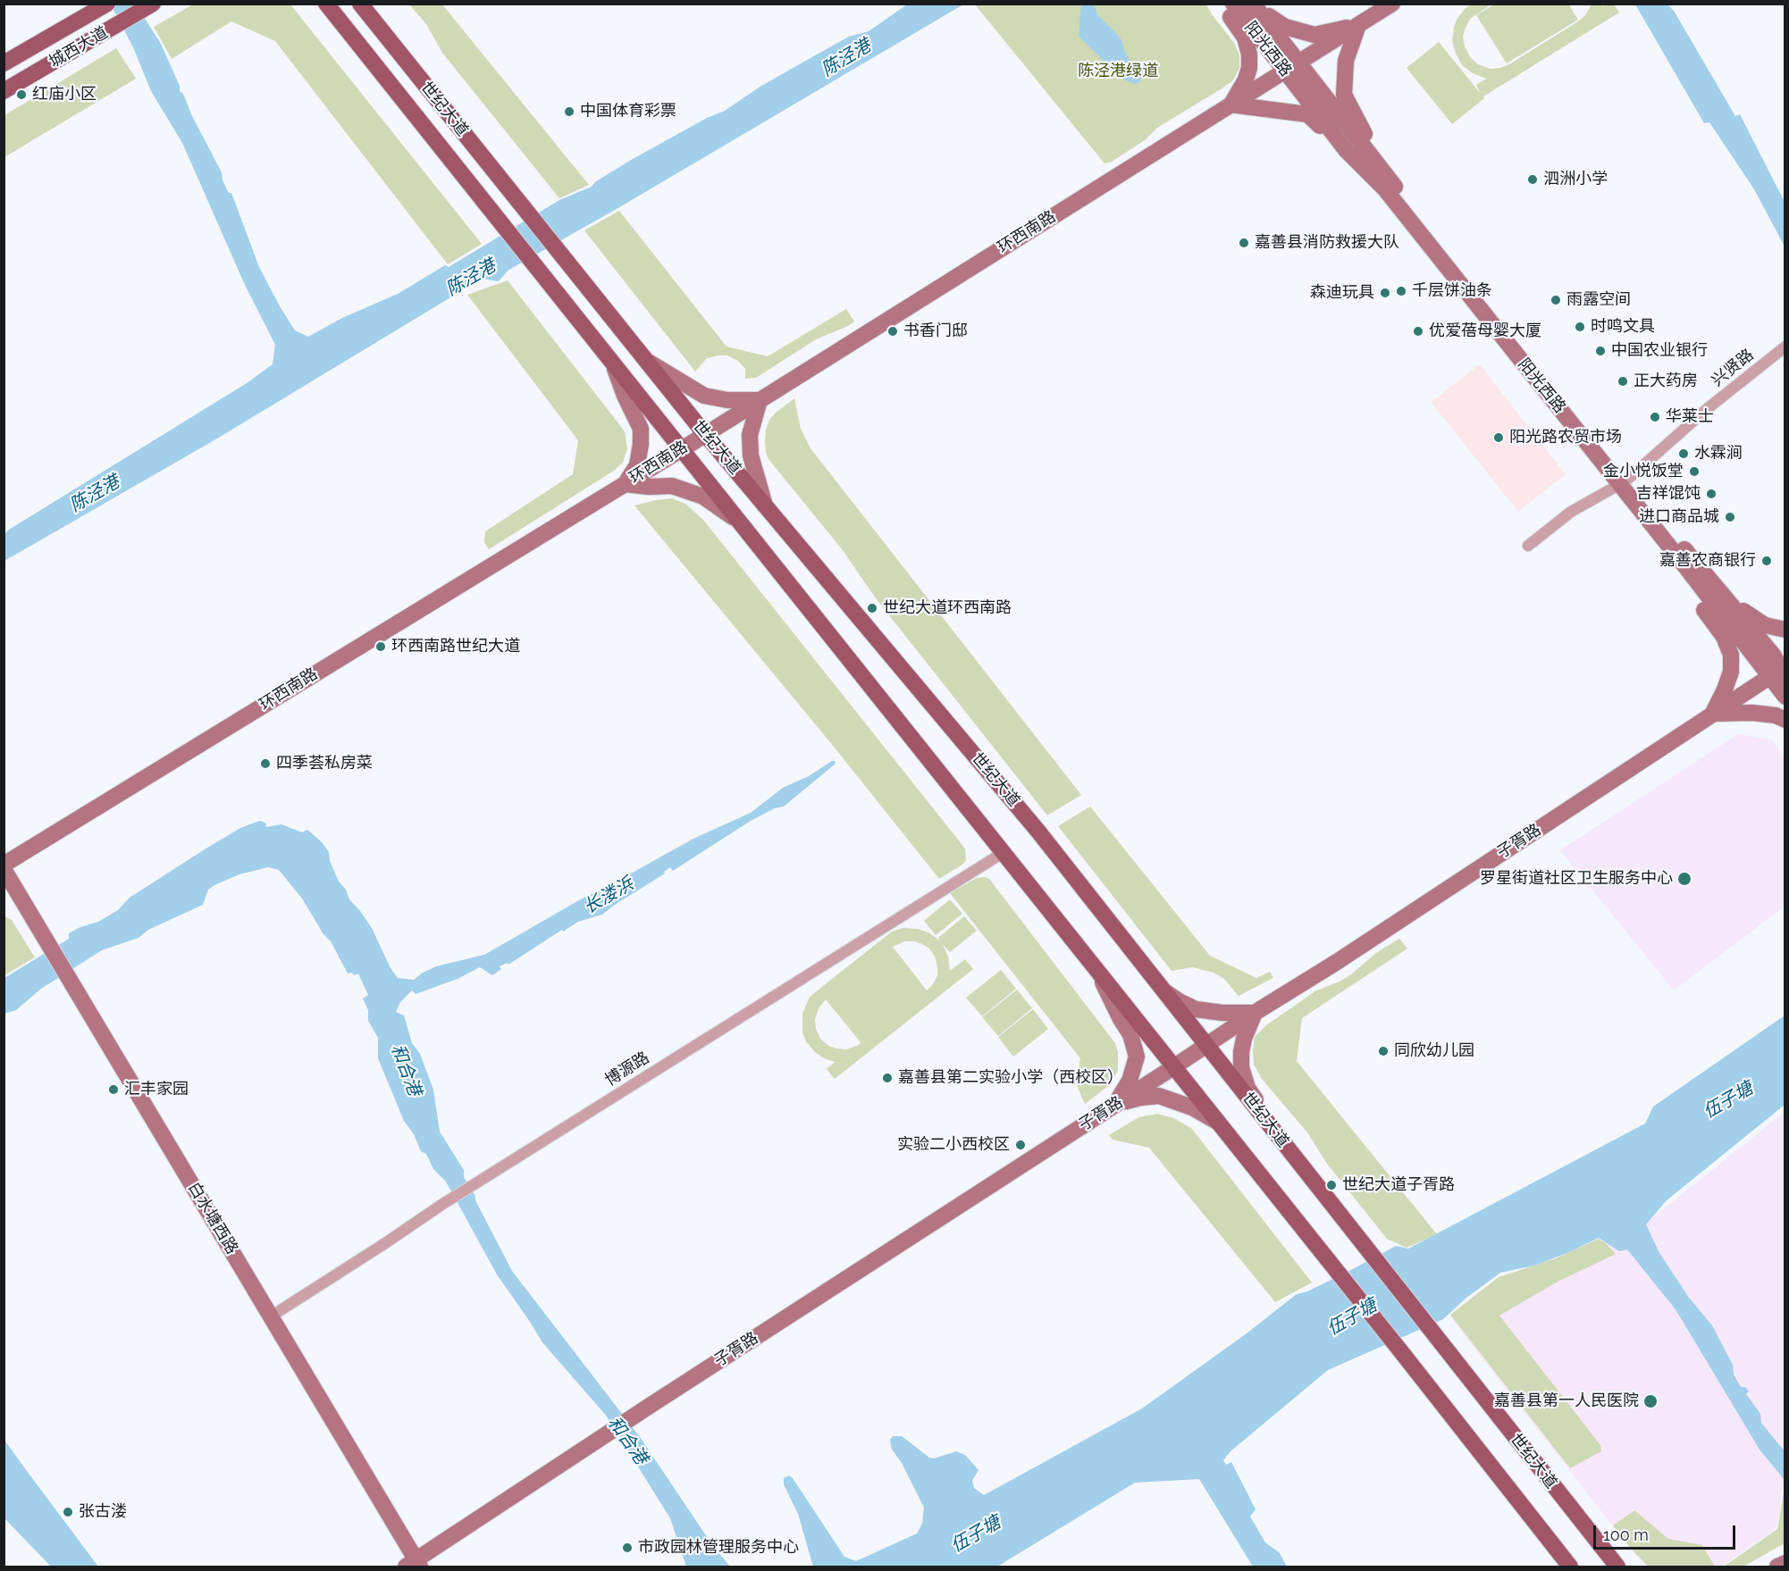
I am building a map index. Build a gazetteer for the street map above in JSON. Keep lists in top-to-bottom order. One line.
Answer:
{"streets":{"main road":["城西大道","世纪大道"],"street":["阳光西路","环西南路","兴贤路","子胥路","博源路","白水塘西路"]},"crossings":[["阳光西路","环西南路"],["阳光西路","兴贤路"],["阳光西路","子胥路"],["世纪大道","环西南路"],["世纪大道","子胥路"],["世纪大道","博源路"],["子胥路","白水塘西路"],["博源路","白水塘西路"]],"water":["陈泾港","长溇浜","和合港","伍子塘"],"parks":["陈泾港绿道"],"places":["红庙小区","中国体育彩票","泗洲小学","嘉善县消防救援大队","千层饼油条","森迪玩具","雨露空间","时鸣文具","书香门邸","优爱蓓母婴大厦","中国农业银行","正大药房","华莱士","阳光路农贸市场","水霖涧","金小悦饭堂","吉祥馄饨","进口商品城","嘉善农商银行","世纪大道环西南路","环西南路世纪大道","四季荟私房菜","罗星街道社区卫生服务中心","同欣幼儿园","嘉善县第二实验小学（西校区）","汇丰家园","实验二小西校区","世纪大道子胥路","嘉善县第一人民医院","张古溇","市政园林管理服务中心"],"scale_bar":"100 m"}
